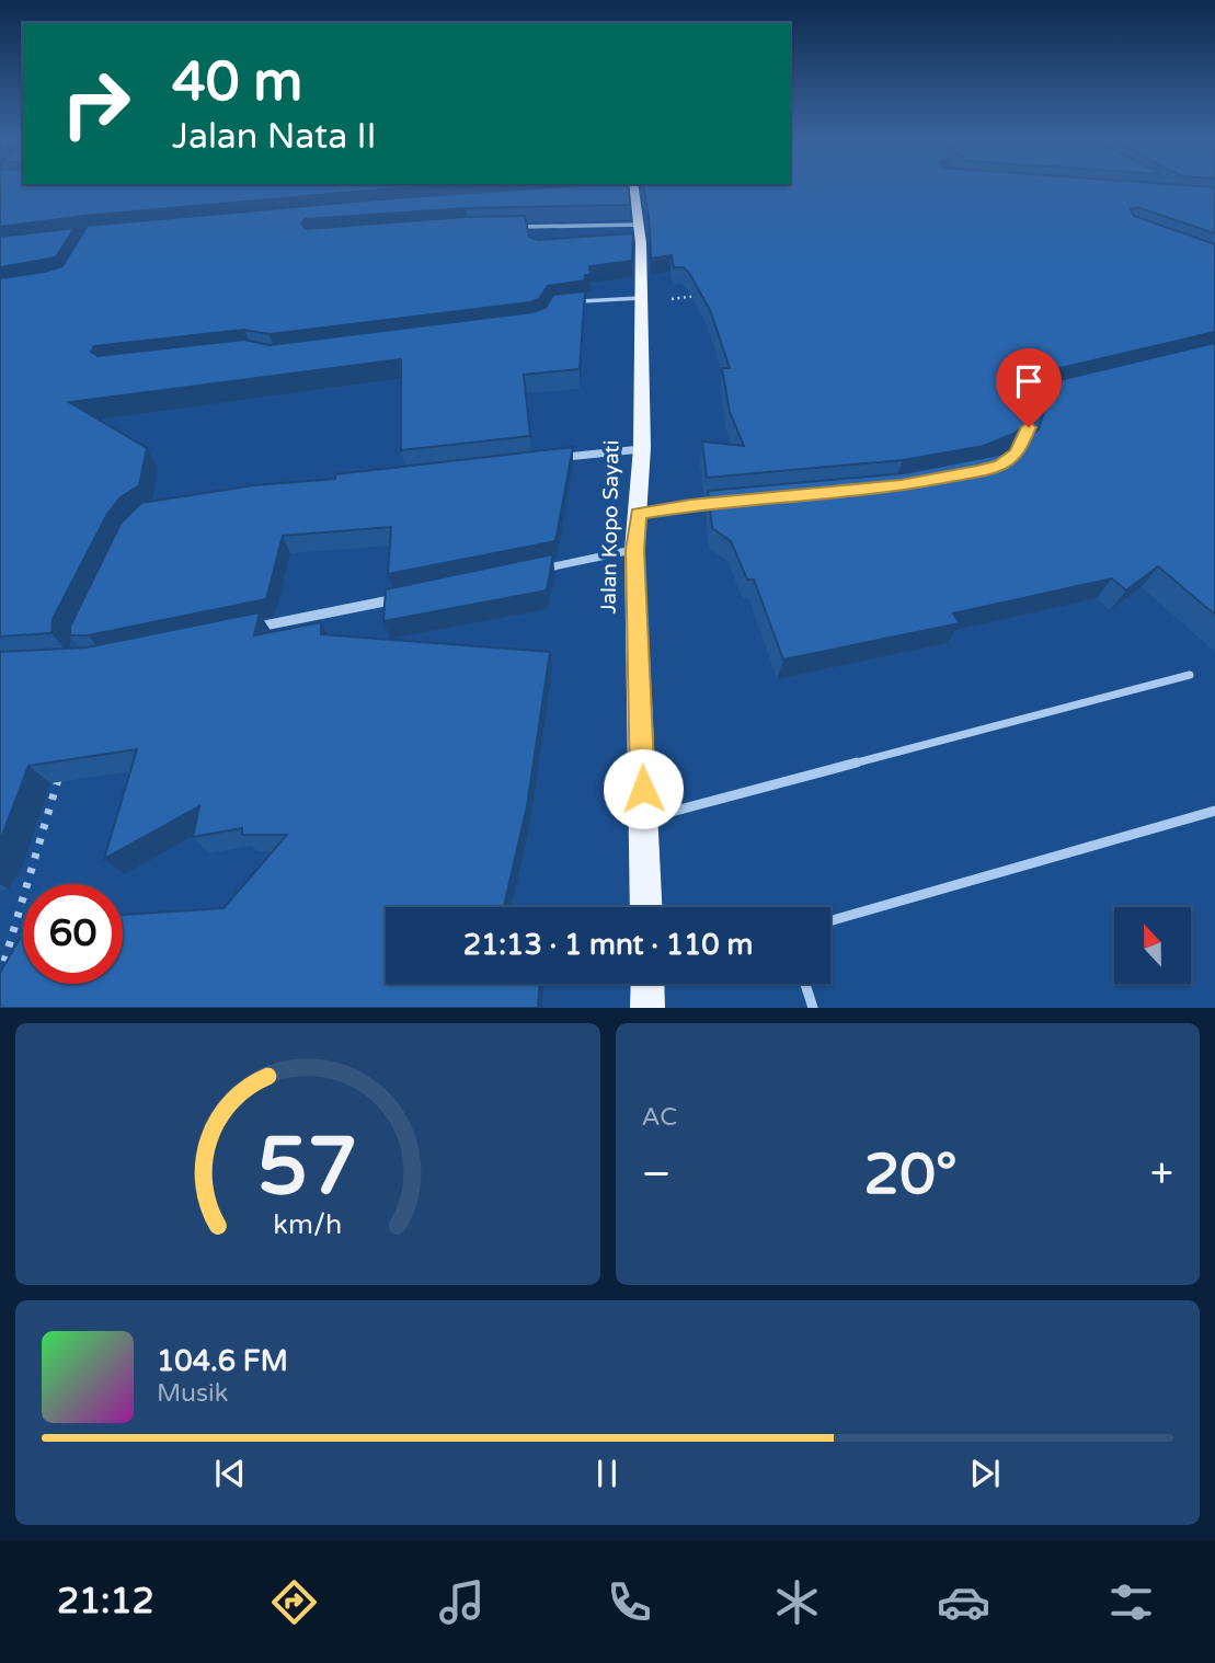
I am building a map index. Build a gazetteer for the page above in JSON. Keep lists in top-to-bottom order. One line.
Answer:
{"streets":{"main road":["Jalan Kopo Sayati"]},"north":"top","page":{"turn":["40 m","Jalan Nata II"],"limit":"60","trip":"21:13 · 1 mnt · 110 m","tile":"AC","heat":["−","20°","+"],"song":["104.6 FM","Musik"],"tabs":"21:12","gauge":["57","km/h"]}}
